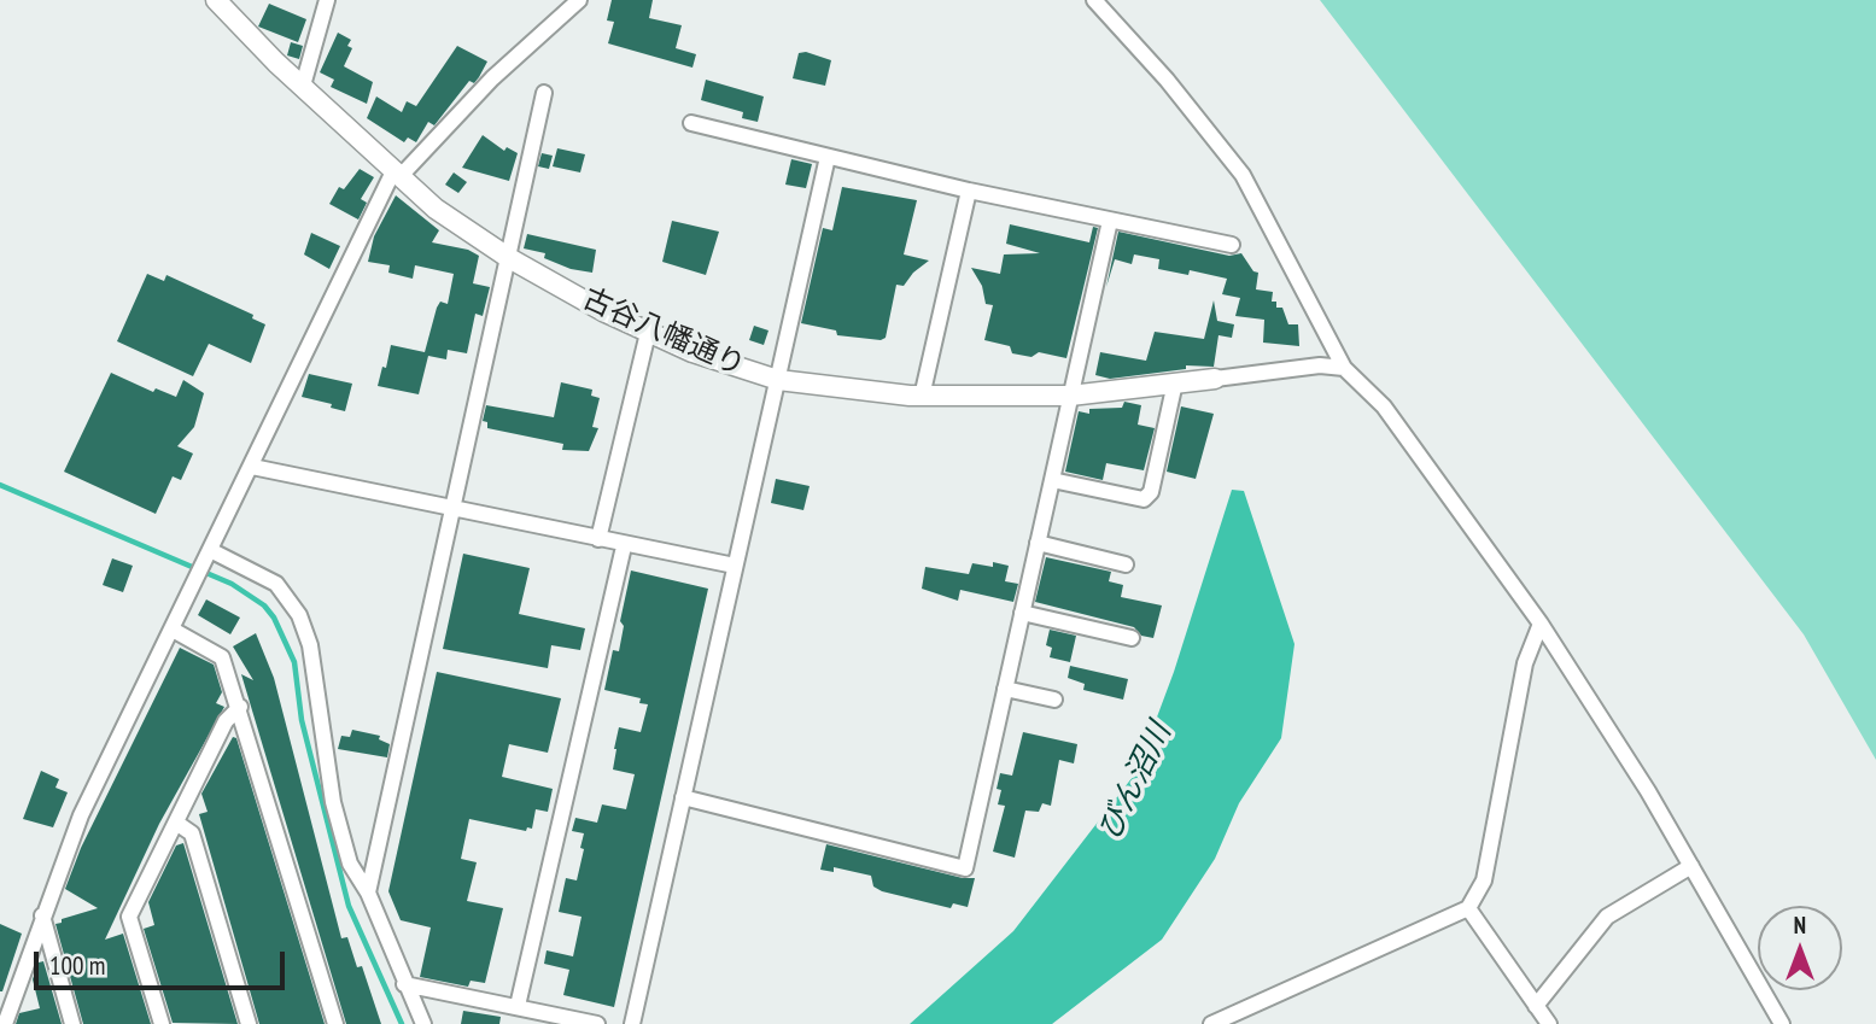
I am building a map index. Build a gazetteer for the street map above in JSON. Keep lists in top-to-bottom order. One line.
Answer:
{"streets":{"street":["古谷八幡通り"]},"water":["びん沼川"],"scale_bar":"100 m","north":"top"}
